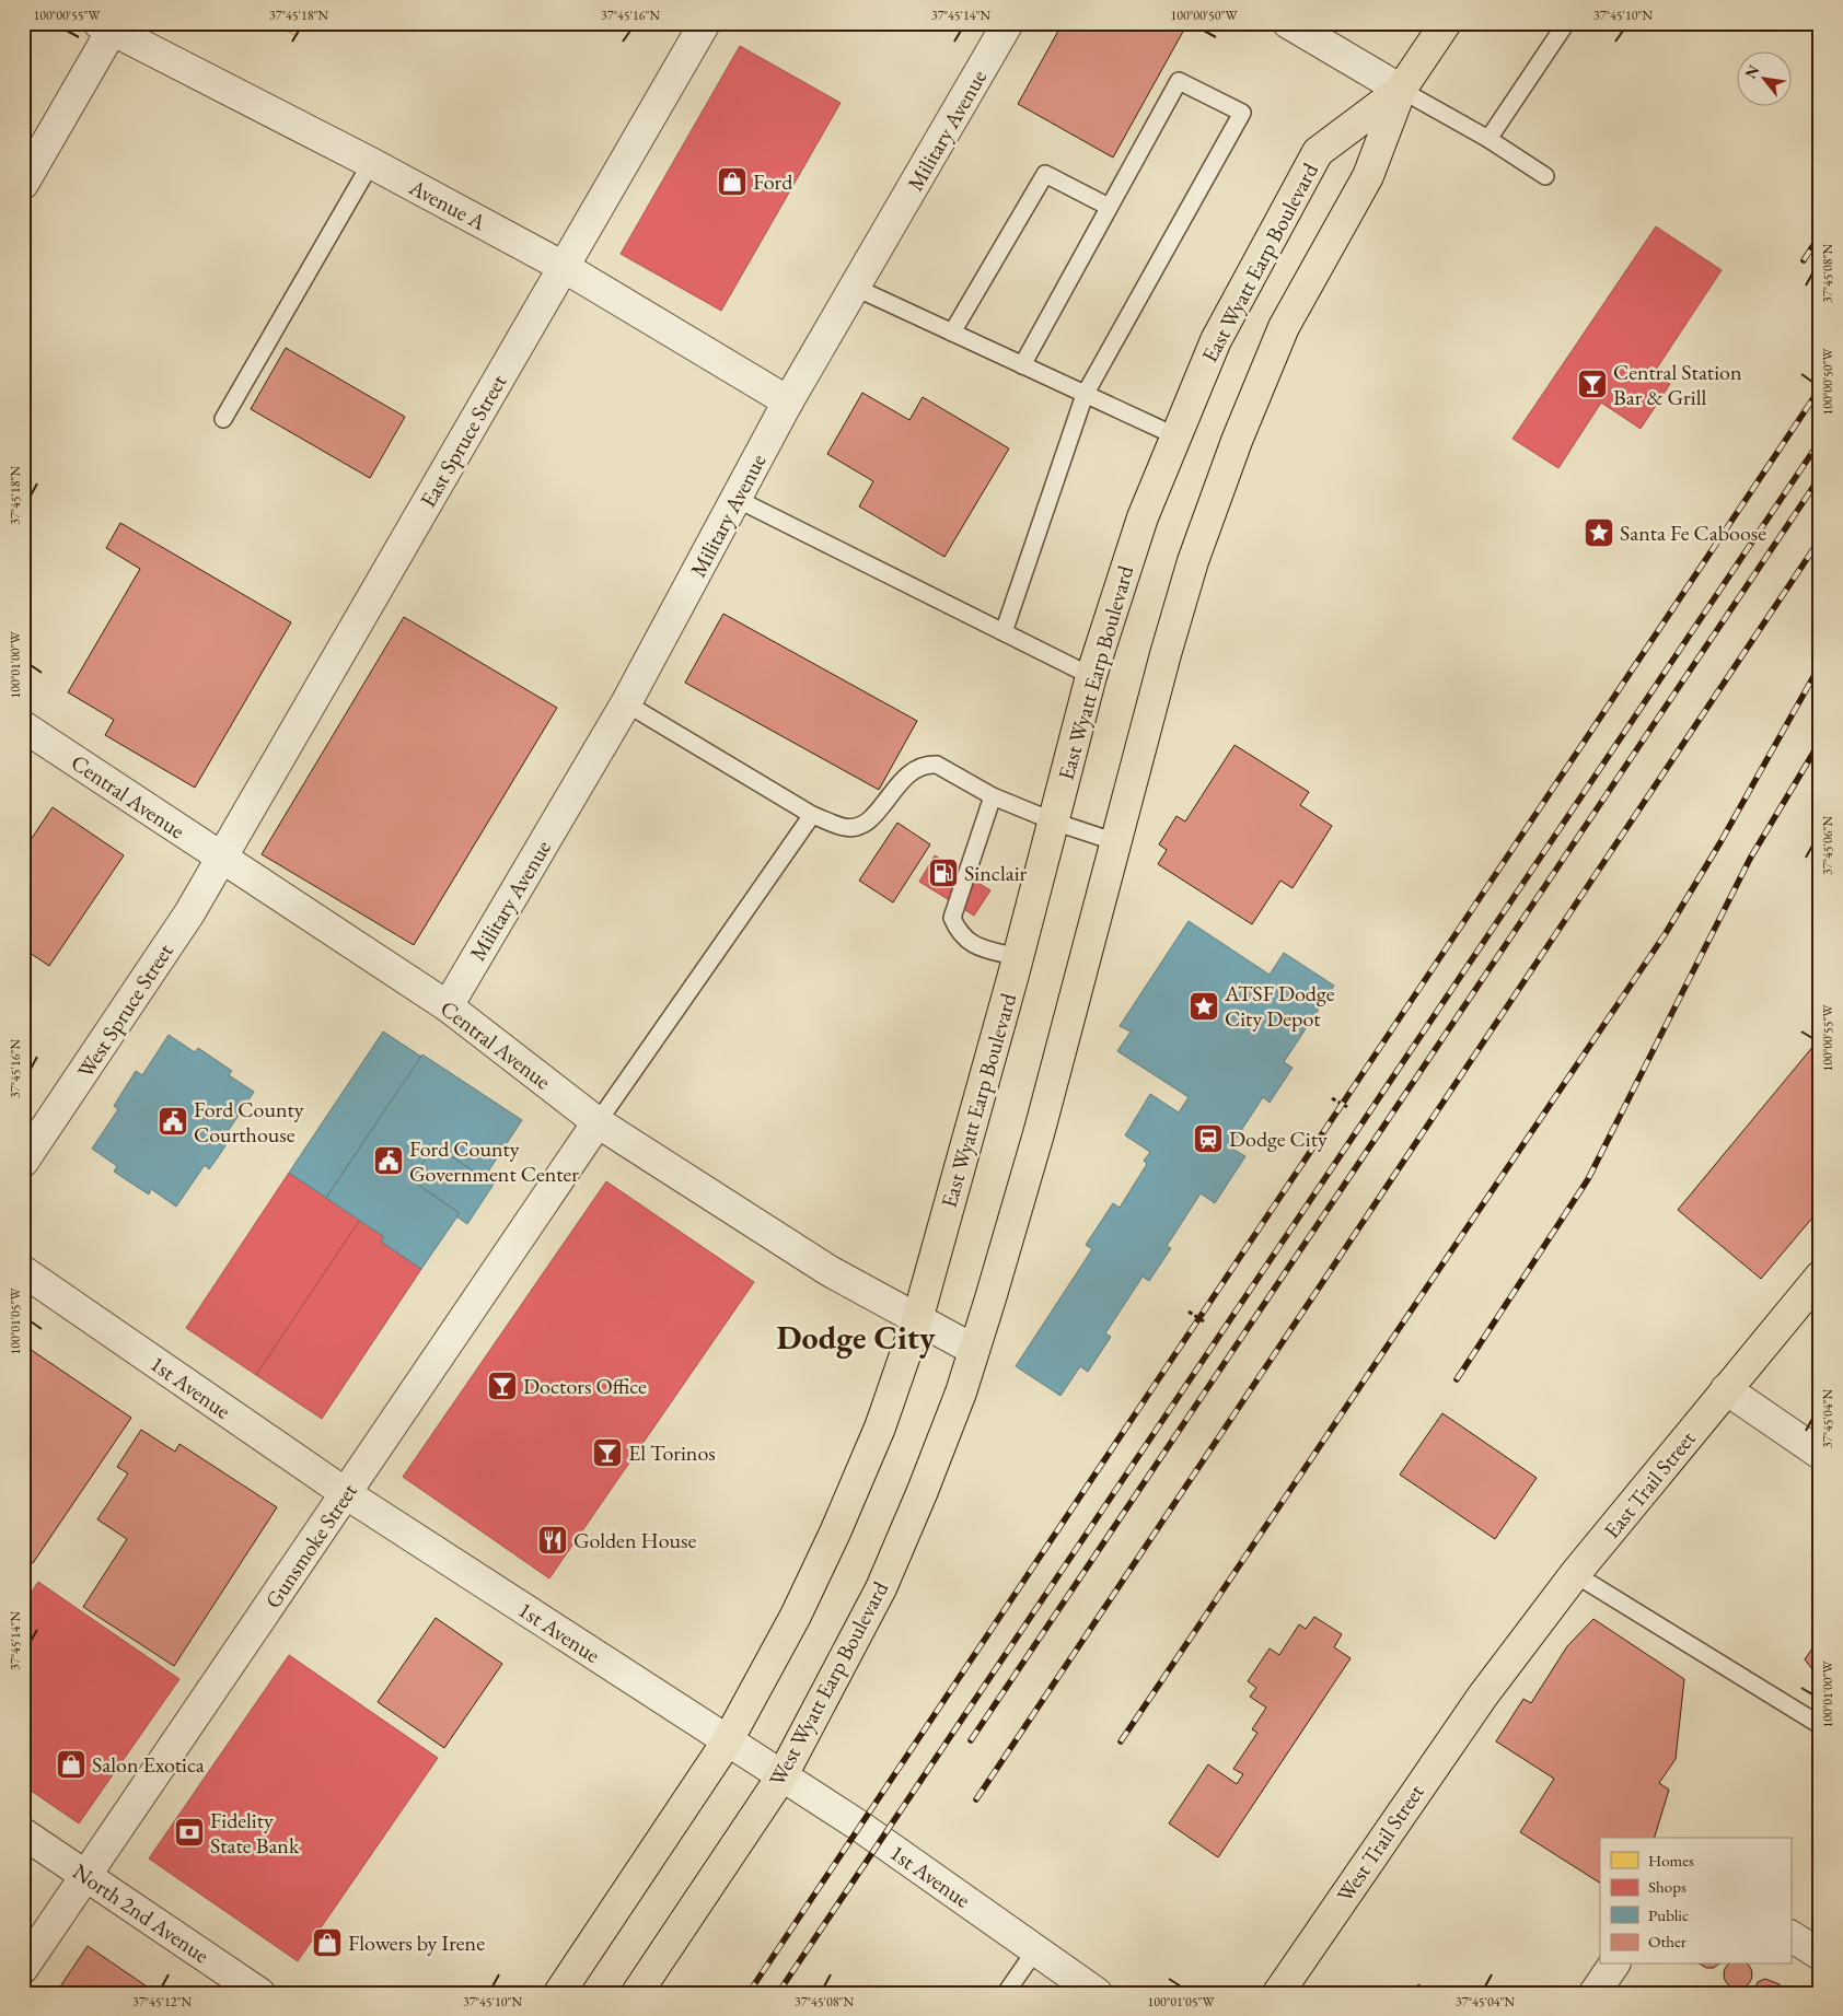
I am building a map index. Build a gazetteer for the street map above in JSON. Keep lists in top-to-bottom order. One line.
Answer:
{"streets":{"main road":["East Wyatt Earp Boulevard","East Trail Street","West Wyatt Earp Boulevard","West Trail Street"],"street":["Military Avenue","Avenue A","East Spruce Street","Central Avenue","West Spruce Street","1st Avenue","Gunsmoke Street","North 2nd Avenue"]},"crossings":[["Military Avenue","Avenue A"],["Military Avenue","Central Avenue"],["Avenue A","East Spruce Street"],["East Wyatt Earp Boulevard","Central Avenue"],["East Wyatt Earp Boulevard","West Wyatt Earp Boulevard"],["East Spruce Street","Central Avenue"],["East Spruce Street","West Spruce Street"],["Central Avenue","West Spruce Street"],["Central Avenue","Gunsmoke Street"],["Central Avenue","West Wyatt Earp Boulevard"],["1st Avenue","Gunsmoke Street"],["1st Avenue","West Wyatt Earp Boulevard"],["East Trail Street","West Trail Street"],["Gunsmoke Street","North 2nd Avenue"]],"districts":["Dodge City"],"places":{"shop":["Ford","Salon Exotica","Flowers by Irene"],"bar":["Central Station Bar & Grill","Doctors Office","El Torinos"],"place":["Santa Fe Caboose","ATSF Dodge City Depot"],"fuel station":["Sinclair"],"public building":["Ford County Courthouse","Ford County Government Center"],"station":["Dodge City"],"restaurant":["Golden House"],"bank":["Fidelity State Bank"]},"legend":["Homes","Shops","Public","Other"],"north":"top left","coordinates":["100°00'55\"W","37°45'18\"N","37°45'16\"N","37°45'14\"N","100°00'50\"W","37°45'10\"N","37°45'08\"N","100°01'00\"W","37°45'06\"N","100°01'05\"W","37°45'04\"N","37°45'12\"N"]}
